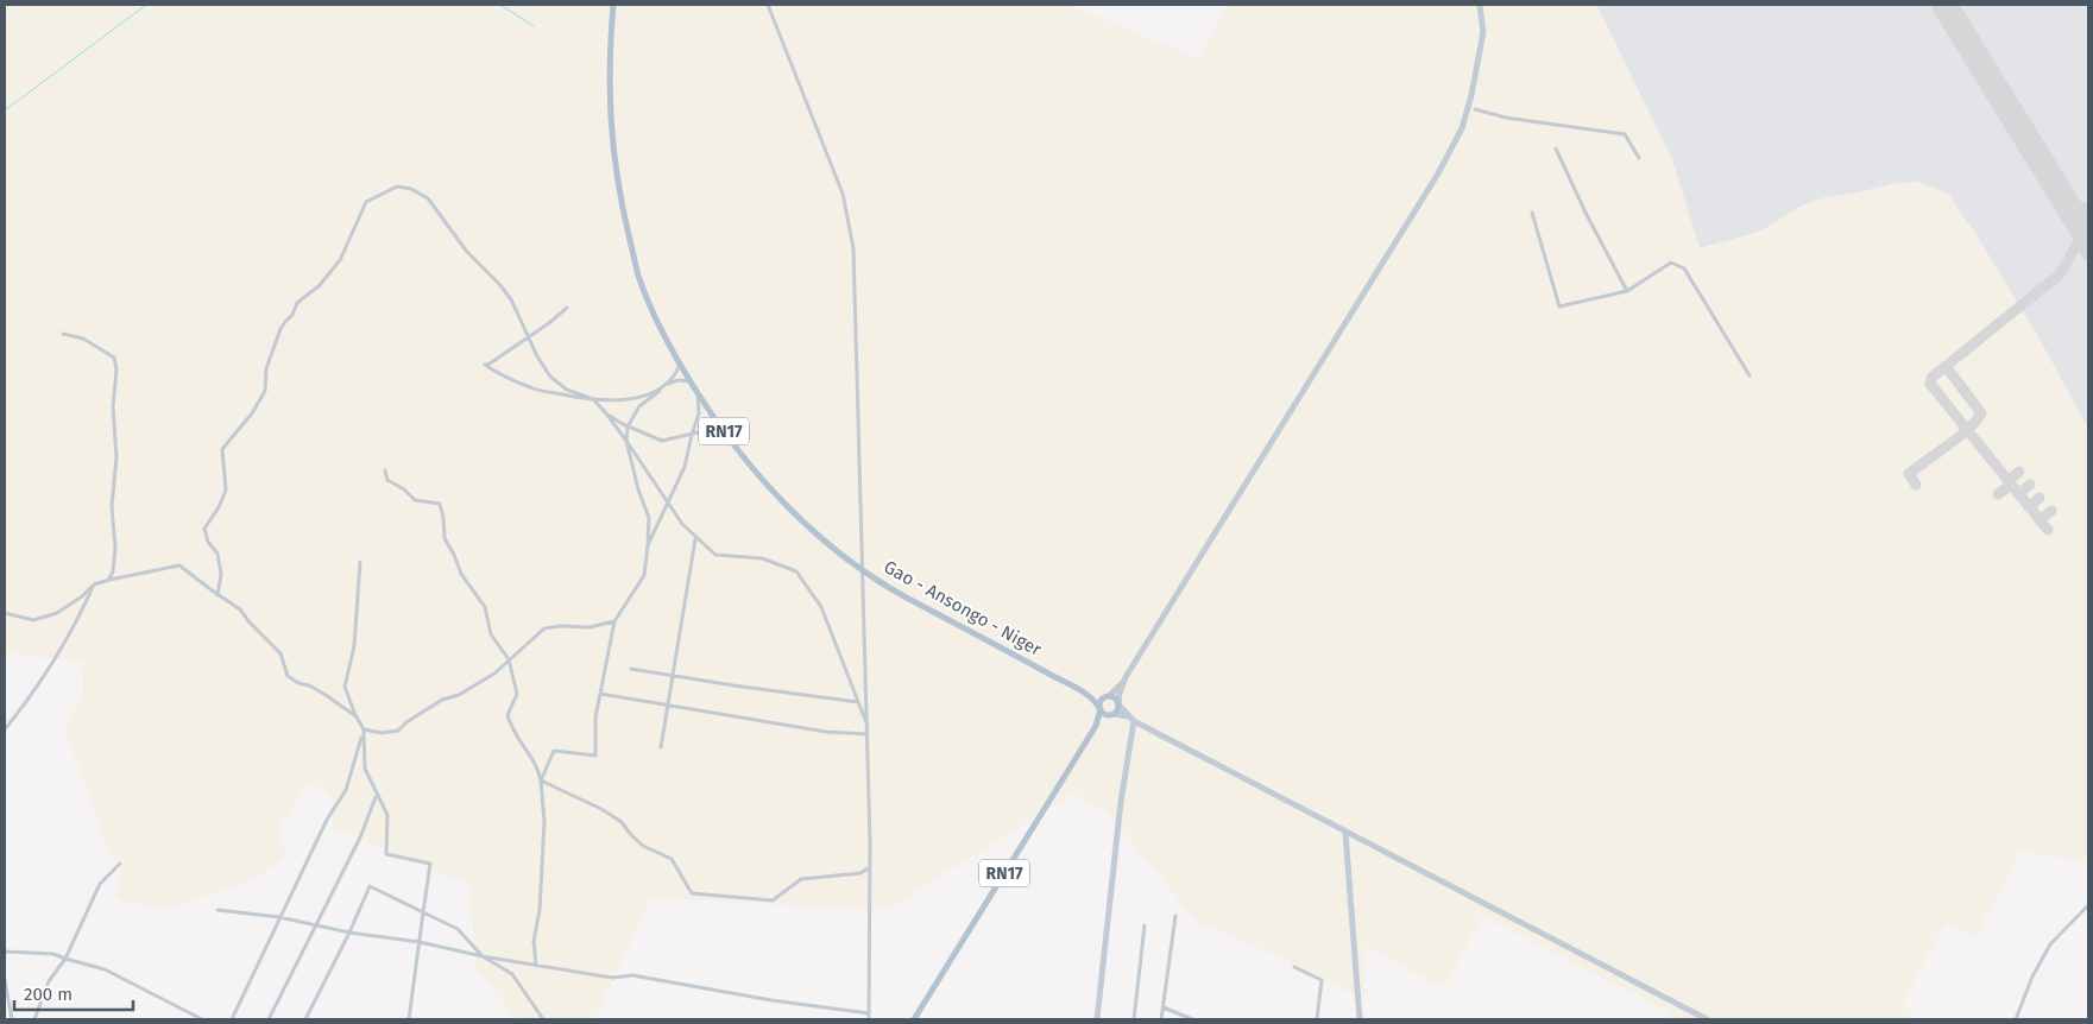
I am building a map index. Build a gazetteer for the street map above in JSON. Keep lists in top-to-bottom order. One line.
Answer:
{"streets":{"main road":["RN17","Gao - Ansongo - Niger"]},"crossings":[["RN17","Gao - Ansongo - Niger"]],"scale_bar":"200 m"}
